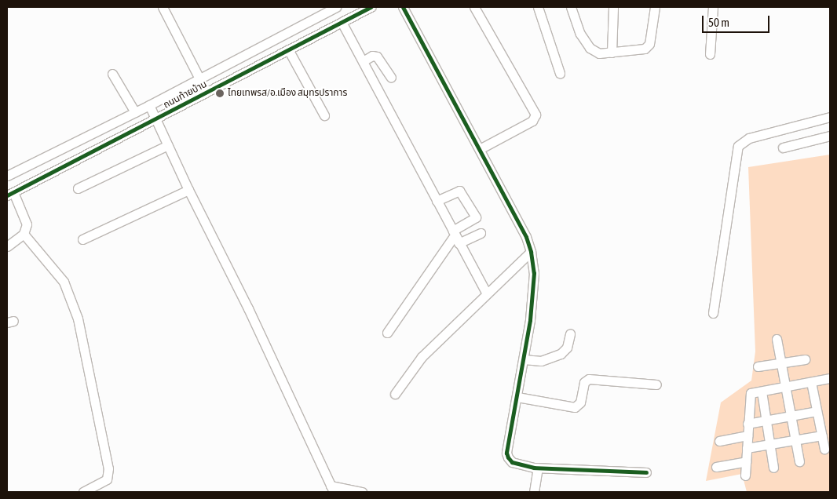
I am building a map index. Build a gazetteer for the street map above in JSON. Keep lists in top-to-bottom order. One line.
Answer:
{"streets":{"street":["ถนนท้ายบ้าน"]},"places":["ไทยเทพรส/อ.เมือง สมุทรปราการ"],"scale_bar":"50 m"}
